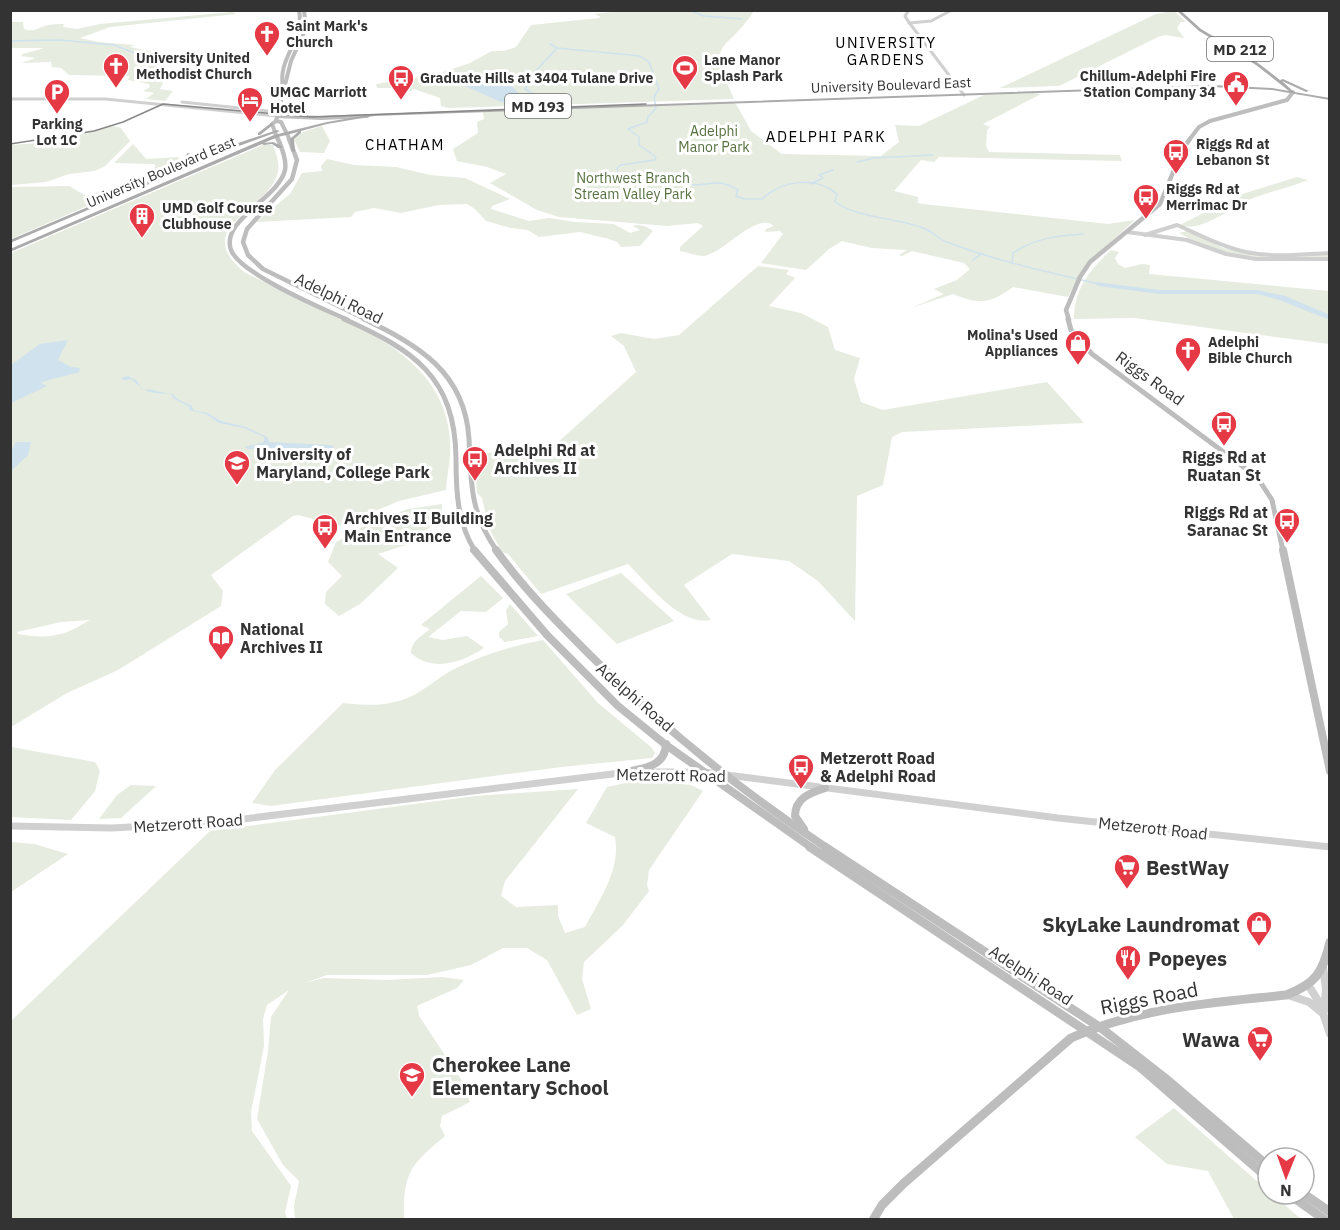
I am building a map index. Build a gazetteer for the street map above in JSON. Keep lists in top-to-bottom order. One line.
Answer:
{"streets":{"main road":["MD 212","University Boulevard East","MD 193","Adelphi Road","Riggs Road"],"street":["Metzerott Road"]},"crossings":[["MD 212","University Boulevard East"],["MD 212","Riggs Road"],["University Boulevard East","Adelphi Road"],["University Boulevard East","Riggs Road"],["Adelphi Road","Riggs Road"],["Adelphi Road","Metzerott Road"]],"districts":["UNIVERSITY GARDENS","ADELPHI PARK","CHATHAM"],"parks":["Adelphi Manor Park","Northwest Branch Stream Valley Park"],"places":{"church":["Saint Mark's Church","University United Methodist Church","Adelphi Bible Church"],"sports":["Lane Manor Splash Park"],"bus stop":["Graduate Hills at 3404 Tulane Drive","Riggs Rd at Lebanon St","Riggs Rd at Merrimac Dr","Riggs Rd at Ruatan St","Adelphi Rd at Archives II","Riggs Rd at Saranac St","Archives II Building Main Entrance","Metzerott Road & Adelphi Road"],"public building":["Chillum-Adelphi Fire Station Company 34"],"parking":["Parking Lot 1C"],"hotel":["UMGC Marriott Hotel"],"building":["UMD Golf Course Clubhouse"],"shop":["Molina's Used Appliances","SkyLake Laundromat"],"school or university":["University of Maryland, College Park","Cherokee Lane Elementary School"],"library":["National Archives II"],"supermarket":["BestWay","Wawa"],"restaurant":["Popeyes"]},"north":"bottom"}
